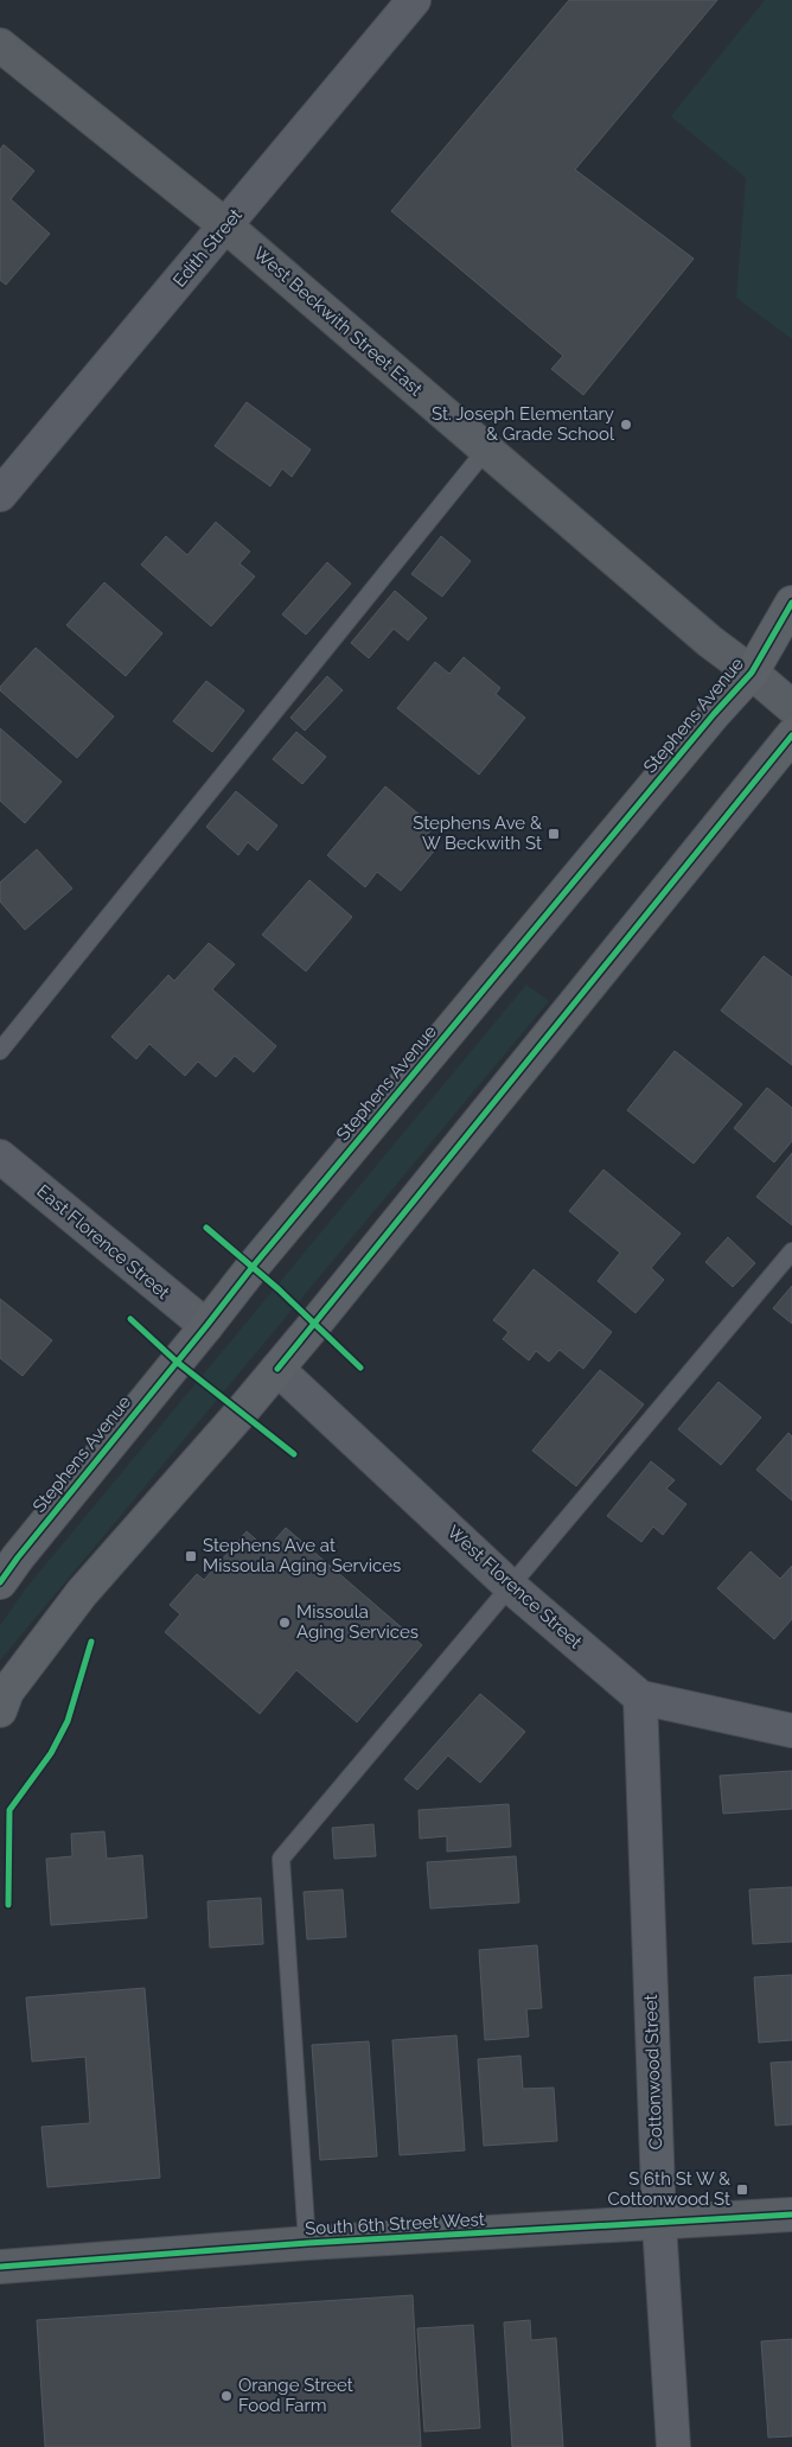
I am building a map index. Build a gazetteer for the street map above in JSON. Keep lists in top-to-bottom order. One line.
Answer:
{"streets":{"main road":["Stephens Avenue"],"street":["Edith Street","West Beckwith Street East","East Florence Street","West Florence Street","Cottonwood Street","South 6th Street West"]},"crossings":[["Edith Street","West Beckwith Street East"],["West Beckwith Street East","Stephens Avenue"],["Stephens Avenue","East Florence Street"],["West Florence Street","Cottonwood Street"],["Cottonwood Street","South 6th Street West"]],"places":{"other":["St. Joseph Elementary & Grade School","Missoula Aging Services","Orange Street Food Farm"],"transit":["Stephens Ave & W Beckwith St","Stephens Ave at Missoula Aging Services","S 6th St W & Cottonwood St"]}}
